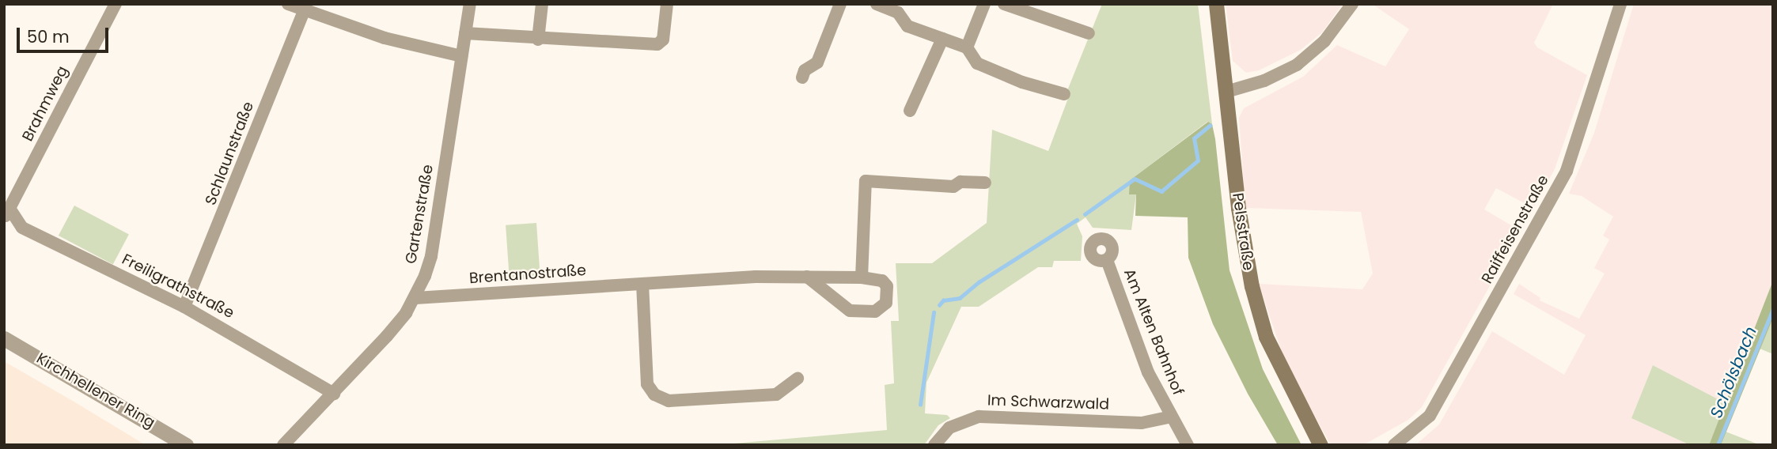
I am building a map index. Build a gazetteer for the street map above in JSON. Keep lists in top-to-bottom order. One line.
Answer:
{"streets":{"main road":["Pelsstraße"],"street":["Brahmweg","Schlaunstraße","Gartenstraße","Raiffeisenstraße","Brentanostraße","Freiligrathstraße","Am Alten Bahnhof","Kirchhellener Ring","Im Schwarzwald"]},"crossings":[["Brahmweg","Freiligrathstraße"],["Schlaunstraße","Freiligrathstraße"],["Gartenstraße","Brentanostraße"],["Gartenstraße","Freiligrathstraße"],["Am Alten Bahnhof","Im Schwarzwald"]],"water":["Schölsbach"],"scale_bar":"50 m"}
